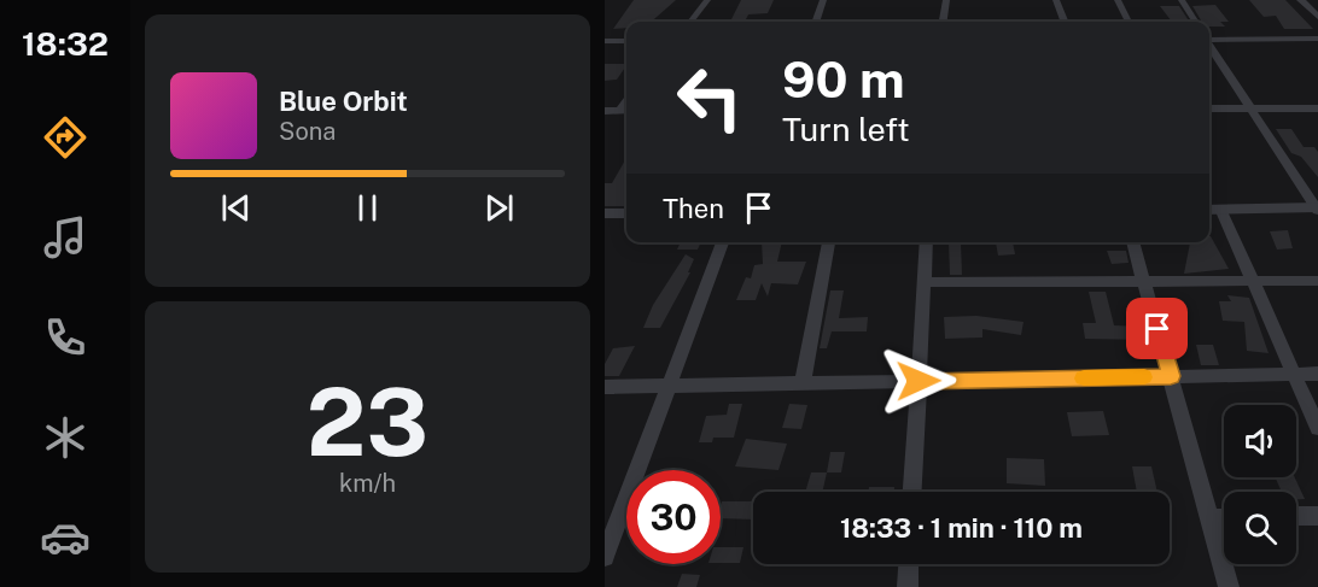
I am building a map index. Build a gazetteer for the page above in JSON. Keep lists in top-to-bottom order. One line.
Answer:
{"page":{"tabs":"18:32","turn":["90 m","Turn left"],"song":["Blue Orbit","Sona"],"then":"Then","tile":["23","km/h"],"limit":"30","trip":"18:33 · 1 min · 110 m"}}
